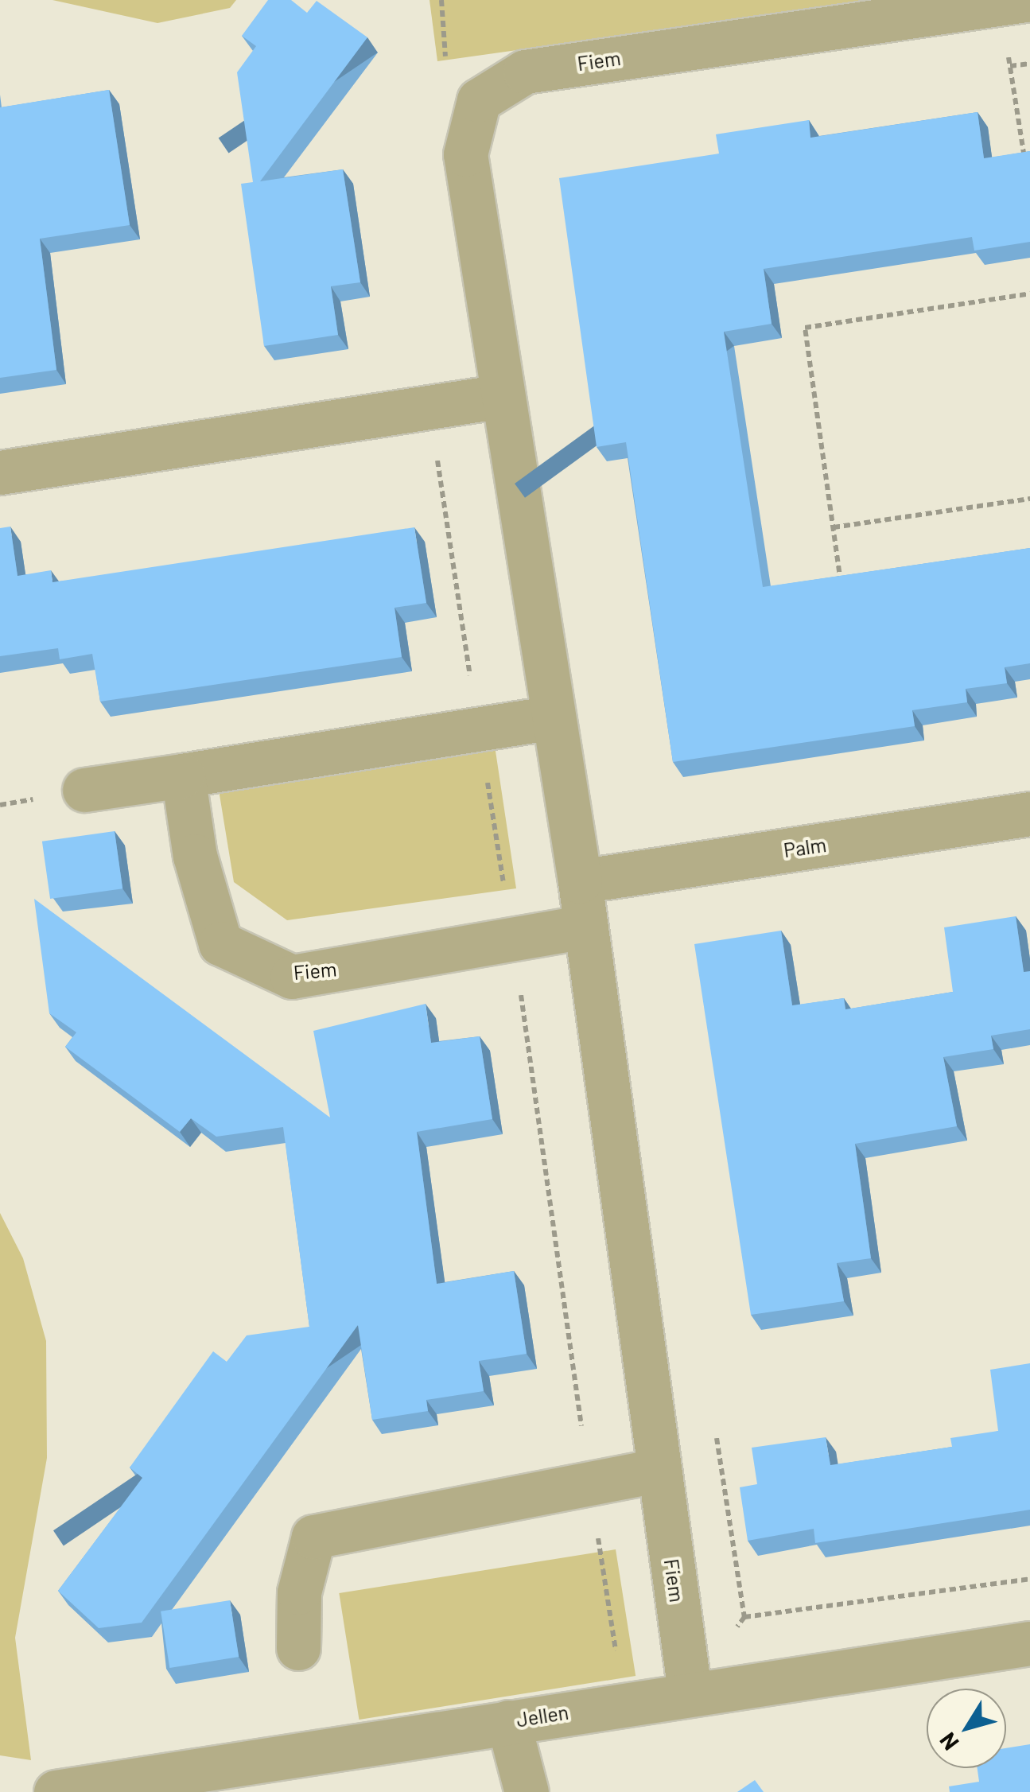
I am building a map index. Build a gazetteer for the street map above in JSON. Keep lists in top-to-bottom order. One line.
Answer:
{"streets":{"street":["Fiem","Palm","Jellen"]},"crossings":[["Fiem","Palm"],["Fiem","Jellen"]],"north":"bottom left"}
